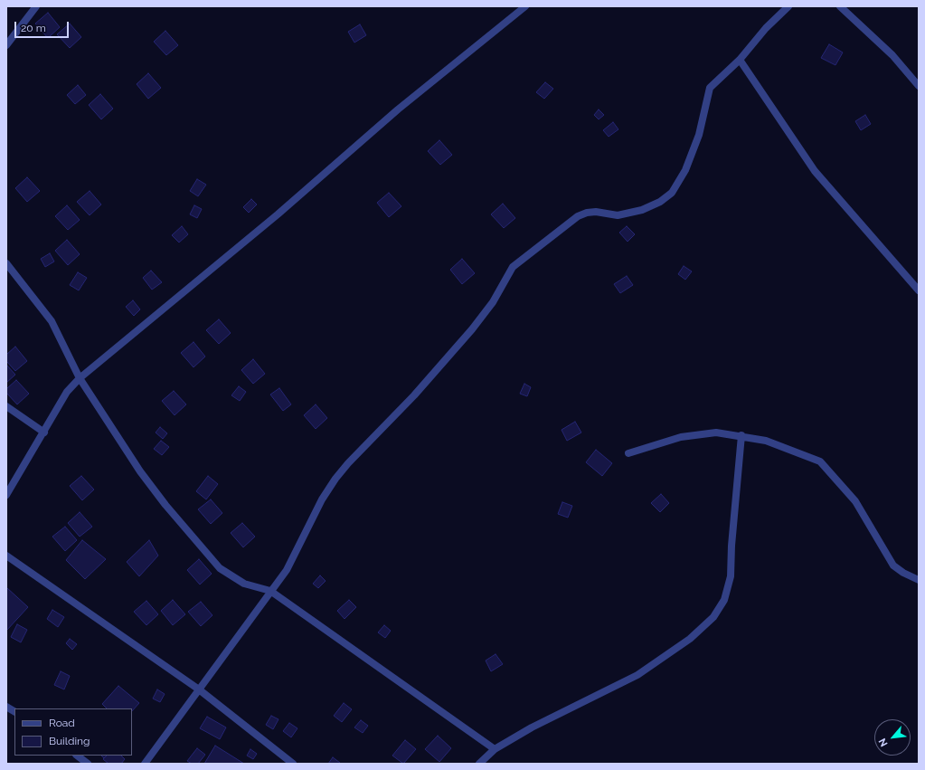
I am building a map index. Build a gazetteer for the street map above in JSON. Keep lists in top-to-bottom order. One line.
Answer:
{"legend":["Road","Building"],"scale_bar":"20 m","north":"bottom left"}
